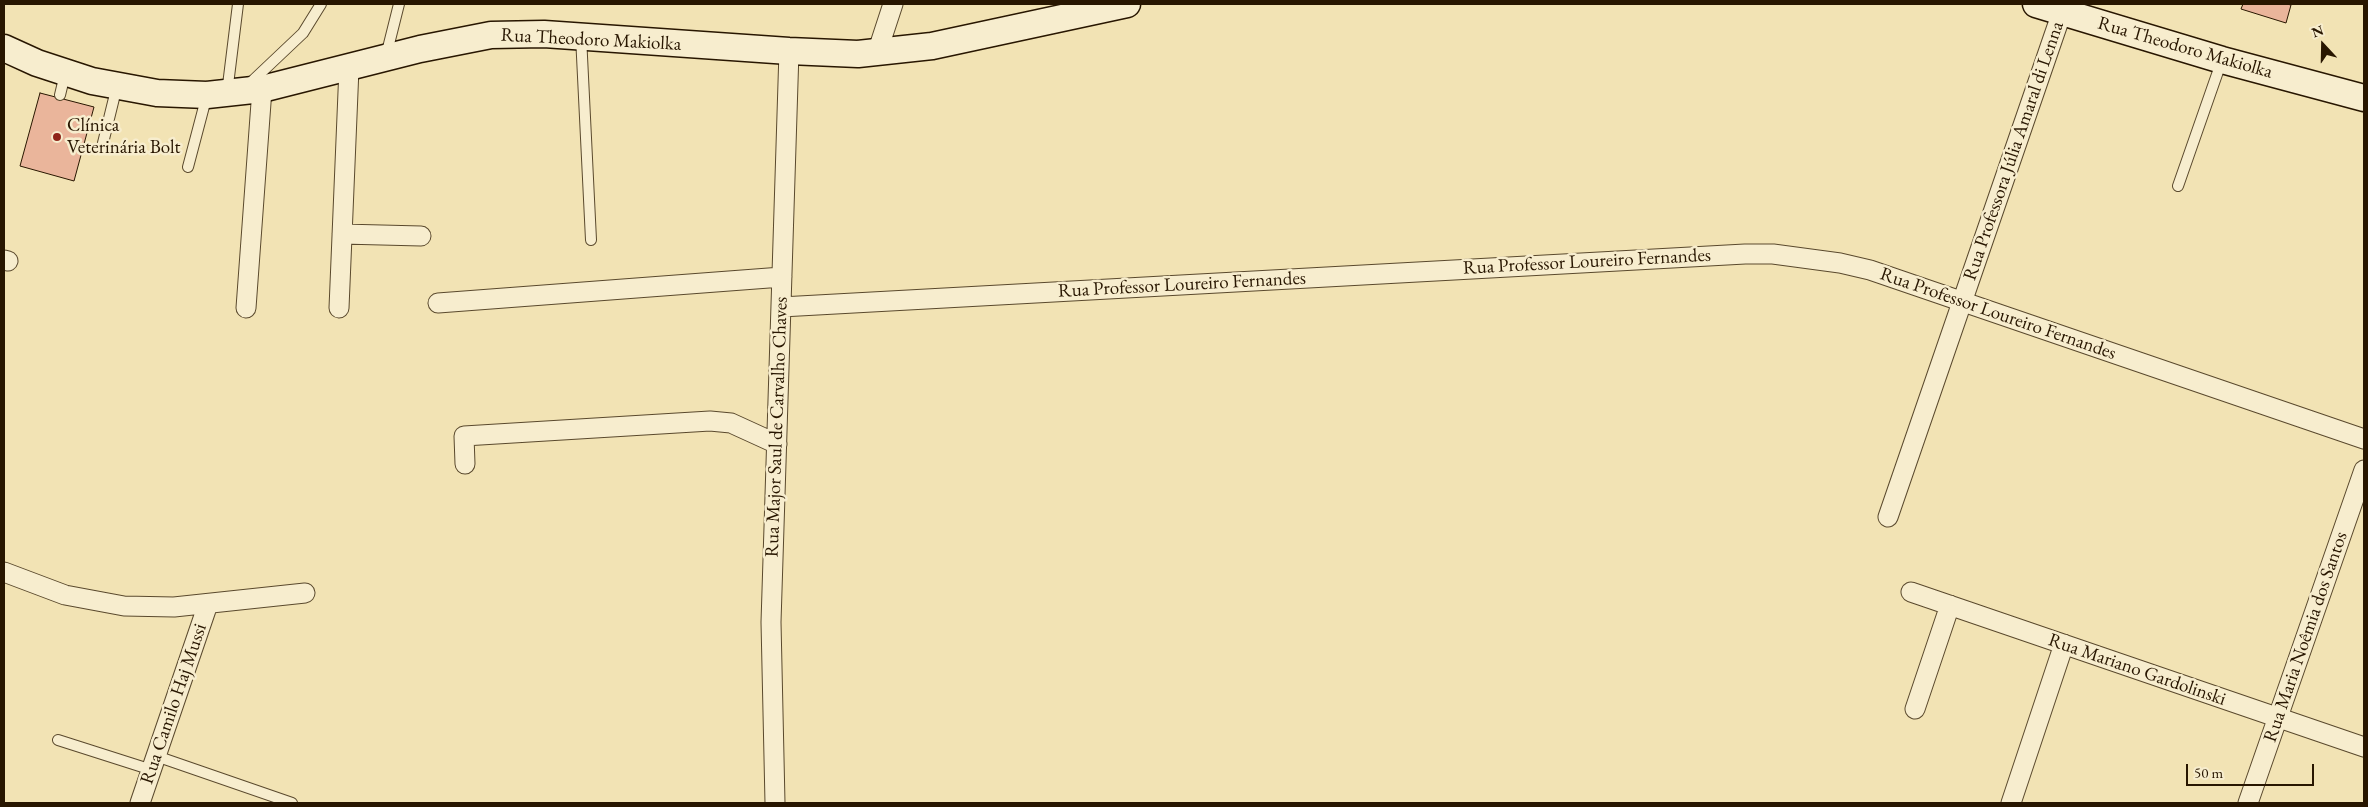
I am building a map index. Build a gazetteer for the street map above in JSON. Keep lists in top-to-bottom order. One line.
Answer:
{"streets":{"main road":["Rua Theodoro Makiolka"],"street":["Rua Professora Júlia Amaral di Lenna","Rua Professor Loureiro Fernandes","Rua Major Saul de Carvalho Chaves","Rua Maria Noêmia dos Santos","Rua Mariano Gardolinski","Rua Camilo Haj Mussi"]},"crossings":[["Rua Theodoro Makiolka","Rua Professora Júlia Amaral di Lenna"],["Rua Theodoro Makiolka","Rua Major Saul de Carvalho Chaves"],["Rua Professora Júlia Amaral di Lenna","Rua Professor Loureiro Fernandes"],["Rua Professor Loureiro Fernandes","Rua Major Saul de Carvalho Chaves"],["Rua Maria Noêmia dos Santos","Rua Mariano Gardolinski"]],"places":["Clínica Veterinária Bolt"],"scale_bar":"50 m","north":"top"}
